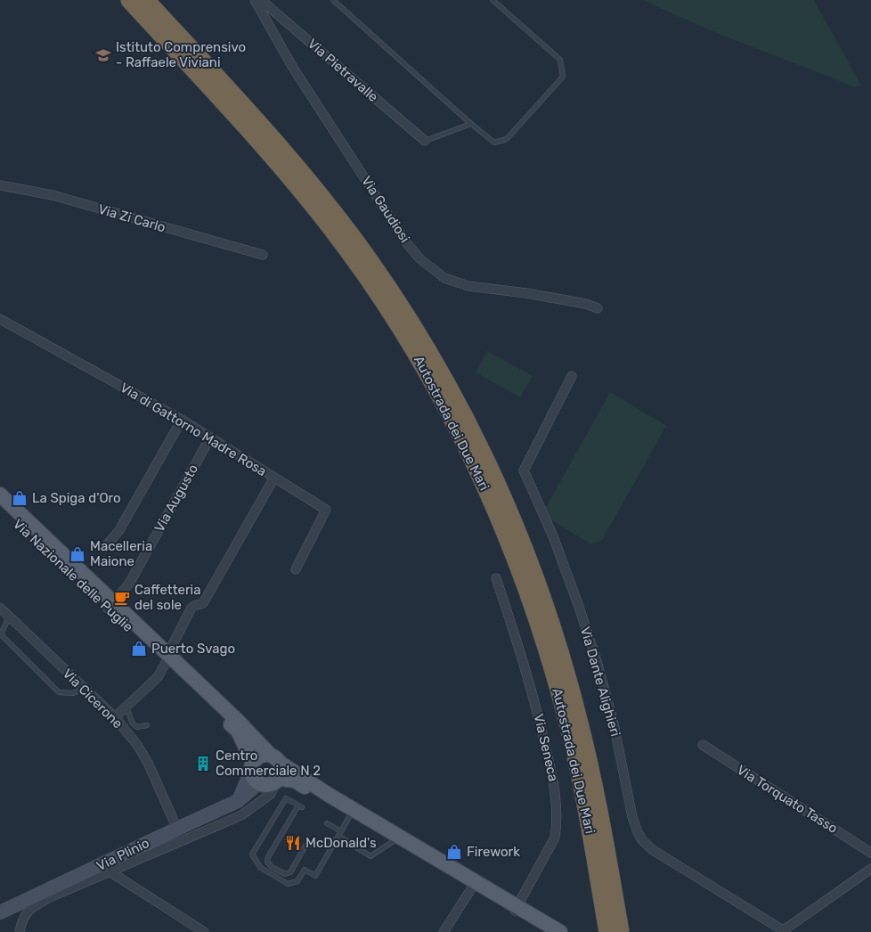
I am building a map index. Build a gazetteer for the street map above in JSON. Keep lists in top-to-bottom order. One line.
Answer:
{"streets":{"highway":["Autostrada dei Due Mari"],"main road":["Via Nazionale delle Puglie"],"street":["Via Pietravalle","Via Gaudiosi","Via Zi Carlo","Via di Gattorno Madre Rosa","Via Augusto","Via Dante Alighieri","Via Cicerone","Via Seneca","Via Torquato Tasso","Via Plinio"]},"crossings":[["Via di Gattorno Madre Rosa","Via Augusto"],["Via Augusto","Via Nazionale delle Puglie"],["Via Nazionale delle Puglie","Via Seneca"],["Via Nazionale delle Puglie","Via Plinio"],["Via Cicerone","Via Plinio"]],"places":{"school or university":["Istituto Comprensivo - Raffaele Viviani"],"shop":["La Spiga d'Oro","Macelleria Maione","Puerto Svago","Firework"],"cafe":["Caffetteria del sole"],"building":["Centro Commerciale N 2"],"restaurant":["McDonald's"]}}
